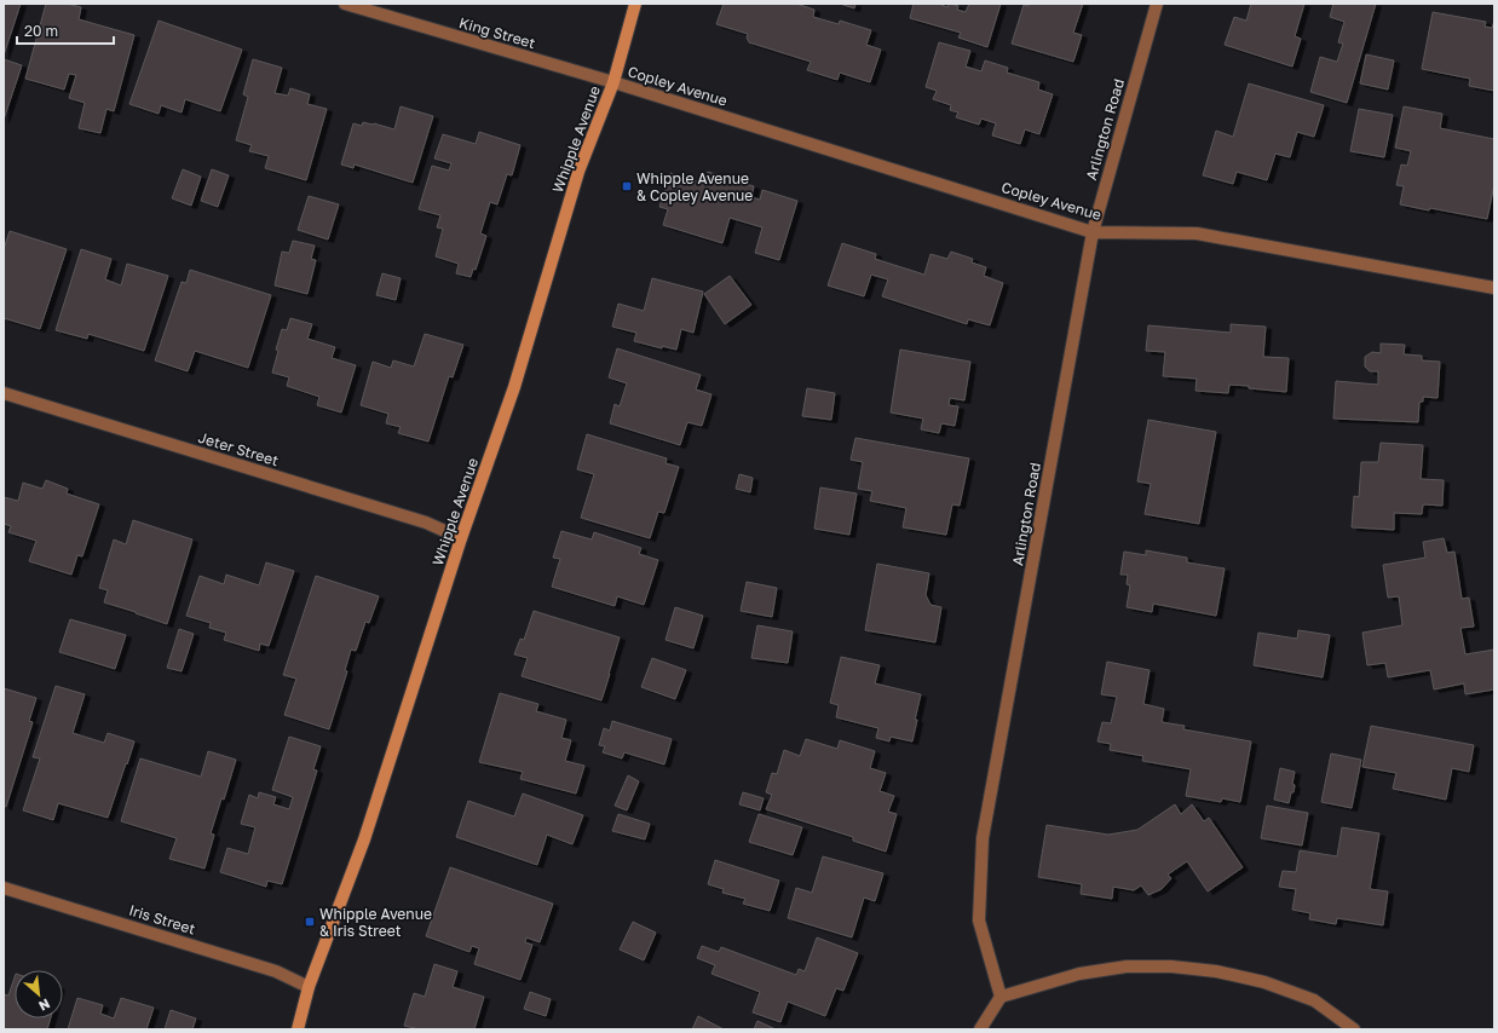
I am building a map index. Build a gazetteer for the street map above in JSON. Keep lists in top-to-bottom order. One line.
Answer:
{"streets":{"main road":["Whipple Avenue"],"street":["King Street","Copley Avenue","Arlington Road","Jeter Street","Iris Street"]},"crossings":[["King Street","Copley Avenue"],["King Street","Whipple Avenue"],["Copley Avenue","Arlington Road"],["Copley Avenue","Whipple Avenue"],["Whipple Avenue","Jeter Street"],["Whipple Avenue","Iris Street"]],"places":{"transit":["Whipple Avenue & Copley Avenue","Whipple Avenue & Iris Street"]},"scale_bar":"20 m","north":"bottom right"}
